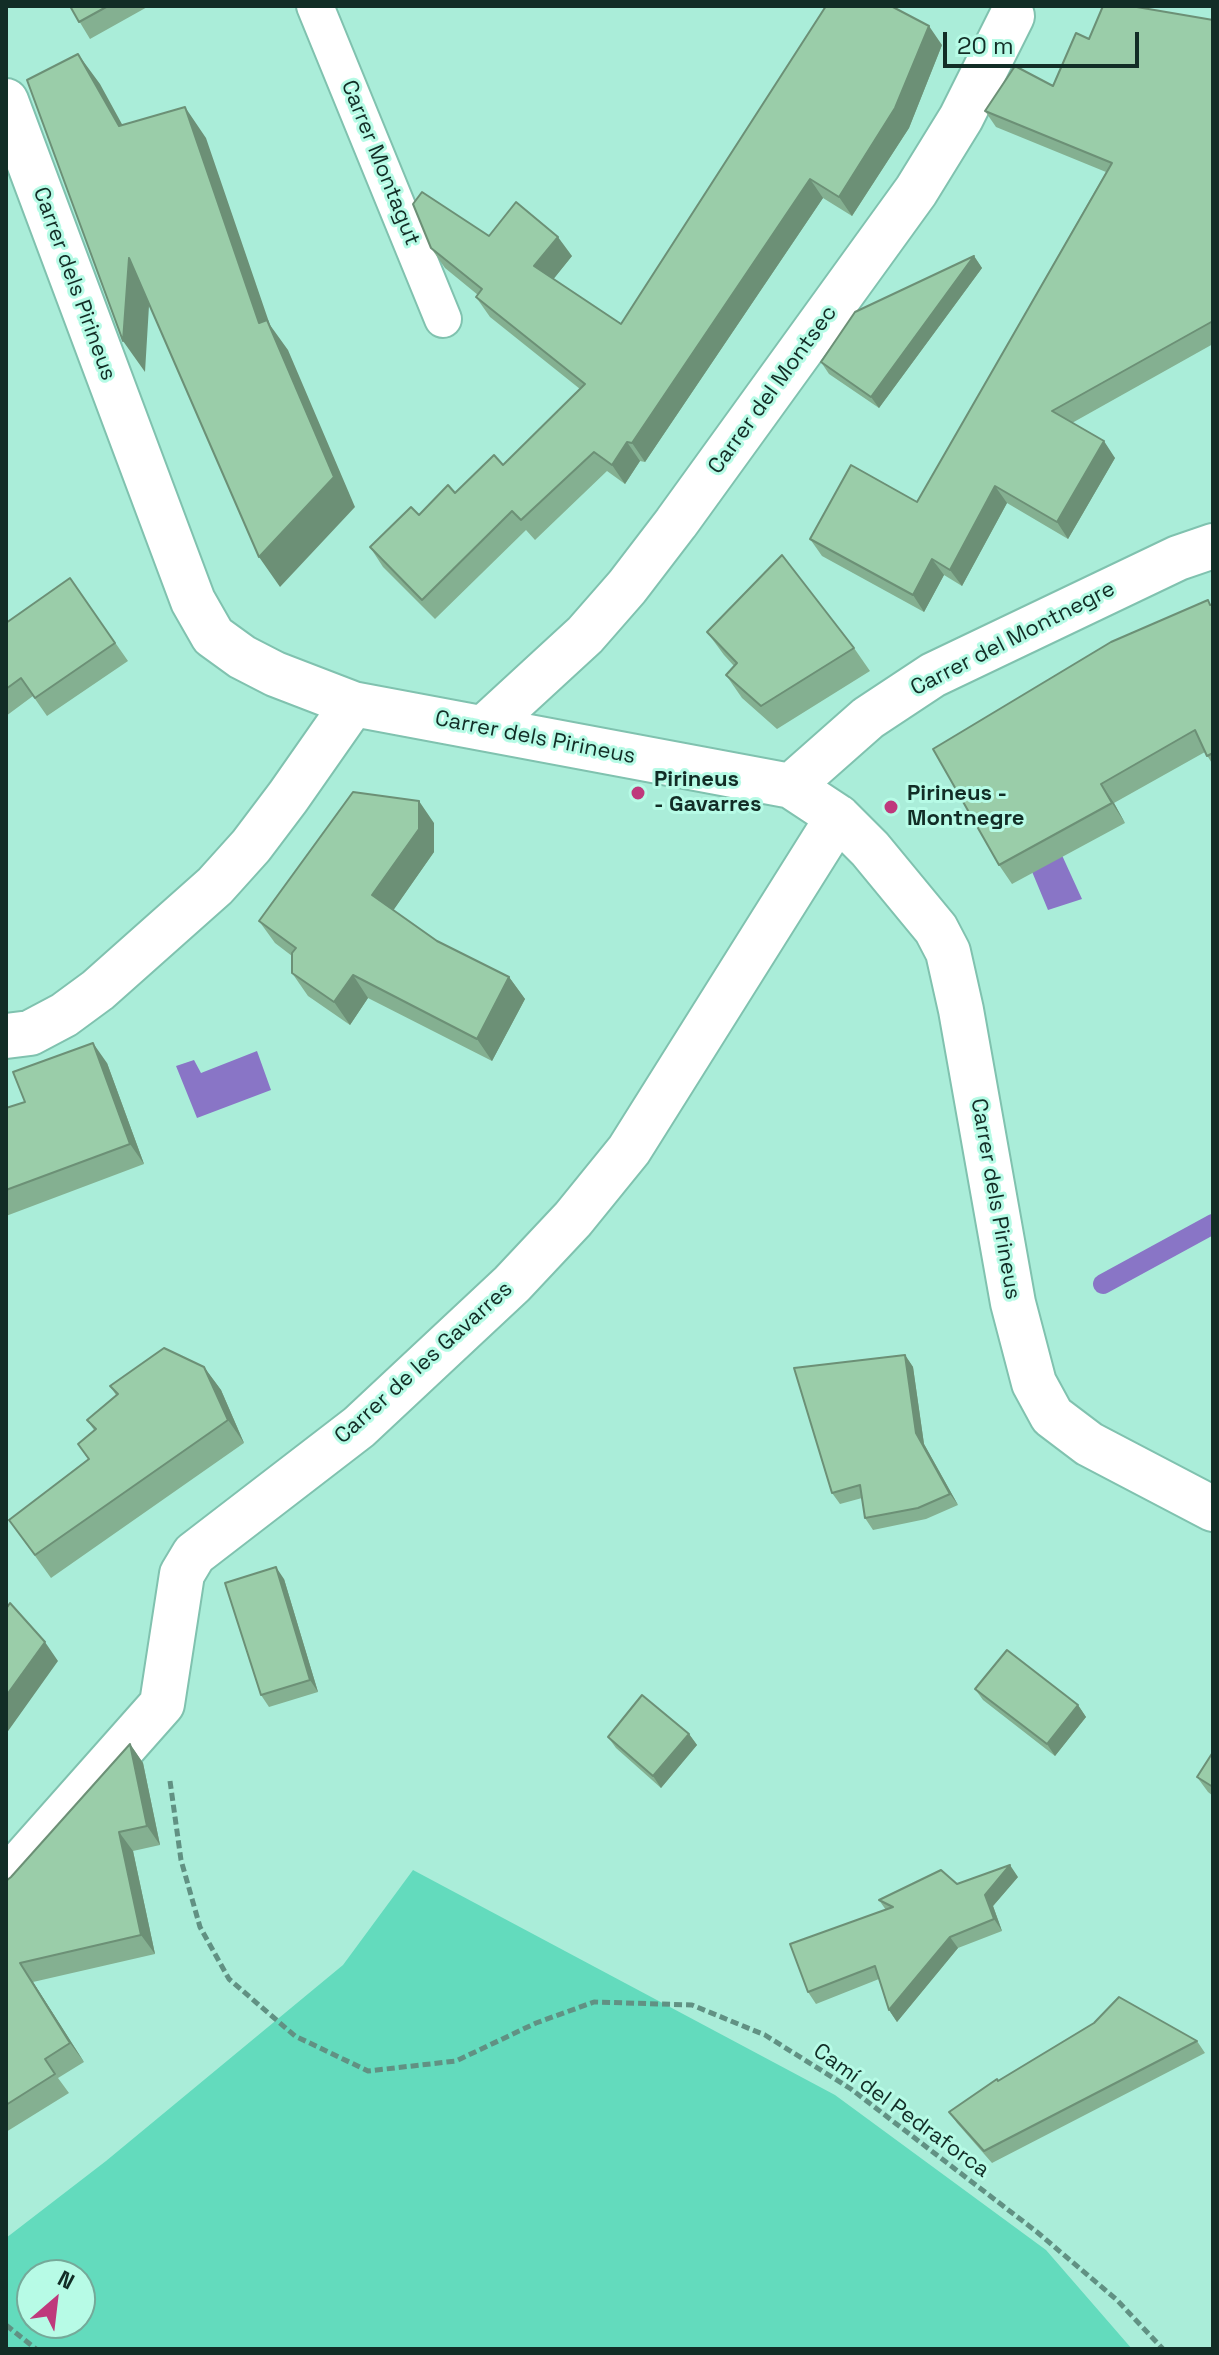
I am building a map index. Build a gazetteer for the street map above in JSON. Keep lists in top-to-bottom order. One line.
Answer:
{"streets":{"street":["Carrer dels Pirineus","Carrer del Montsec","Carrer del Montnegre","Carrer de les Gavarres"],"lane":["Carrer Montagut"],"path":["Camí del Pedraforca"]},"crossings":[["Carrer dels Pirineus","Carrer del Montsec"],["Carrer dels Pirineus","Carrer del Montnegre"],["Carrer dels Pirineus","Carrer de les Gavarres"],["Carrer de les Gavarres","Camí del Pedraforca"]],"places":["Pirineus - Gavarres","Pirineus - Montnegre"],"scale_bar":"20 m","north":"top right"}
